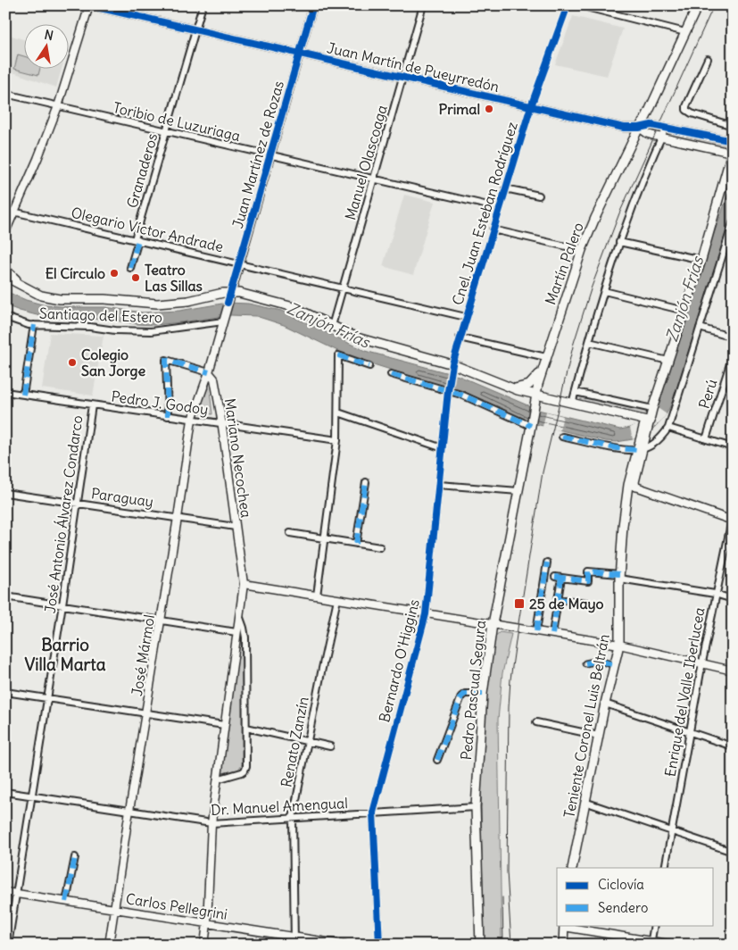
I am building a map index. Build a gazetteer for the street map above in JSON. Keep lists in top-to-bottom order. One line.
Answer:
{"streets":{"main road":["Martín Palero","Pedro Pascual Segura","Teniente Coronel Luis Beltrán"],"street":["Juan Martín de Pueyrredón","Toribio de Luzuriaga","Juan Martínez de Rozas","Manuel Olascoaga","Granaderos","Cnel. Juan Esteban Rodríguez","Olegario Víctor Andrade","Santiago del Estero","Perú","Pedro J. Godoy","Mariano Necochea","Paraguay","José Antonio Álvarez Condarco","José Mármol","Bernardo O'Higgins","Enrique del Valle Iberlucea","Renato Zanzín","Dr. Manuel Amengual","Carlos Pellegrini"]},"crossings":[["Juan Martín de Pueyrredón","Juan Martínez de Rozas"],["Juan Martín de Pueyrredón","Manuel Olascoaga"],["Juan Martín de Pueyrredón","Granaderos"],["Juan Martín de Pueyrredón","Cnel. Juan Esteban Rodríguez"],["Juan Martín de Pueyrredón","Martín Palero"],["Toribio de Luzuriaga","Juan Martínez de Rozas"],["Toribio de Luzuriaga","Manuel Olascoaga"],["Toribio de Luzuriaga","Granaderos"],["Toribio de Luzuriaga","Cnel. Juan Esteban Rodríguez"],["Juan Martínez de Rozas","Olegario Víctor Andrade"],["Juan Martínez de Rozas","Santiago del Estero"],["Manuel Olascoaga","Olegario Víctor Andrade"],["Granaderos","Olegario Víctor Andrade"],["Cnel. Juan Esteban Rodríguez","Olegario Víctor Andrade"],["Cnel. Juan Esteban Rodríguez","Bernardo O'Higgins"],["Martín Palero","Pedro Pascual Segura"],["Pedro J. Godoy","Mariano Necochea"],["Pedro J. Godoy","José Antonio Álvarez Condarco"],["Pedro J. Godoy","José Mármol"],["Mariano Necochea","Paraguay"],["Mariano Necochea","José Mármol"],["Mariano Necochea","Dr. Manuel Amengual"],["Mariano Necochea","Carlos Pellegrini"],["Paraguay","José Antonio Álvarez Condarco"],["Paraguay","José Mármol"],["José Antonio Álvarez Condarco","Dr. Manuel Amengual"],["José Antonio Álvarez Condarco","Carlos Pellegrini"],["José Mármol","Dr. Manuel Amengual"],["José Mármol","Carlos Pellegrini"],["Bernardo O'Higgins","Dr. Manuel Amengual"],["Pedro Pascual Segura","Dr. Manuel Amengual"],["Renato Zanzín","Dr. Manuel Amengual"],["Renato Zanzín","Carlos Pellegrini"]],"districts":["Barrio Villa Marta"],"water":["Zanjón Frías"],"places":{"other":["Primal","El Círculo","Teatro Las Sillas","Colegio San Jorge"],"transit":["25 de Mayo"]},"legend":["Ciclovía","Sendero"],"north":"top"}
